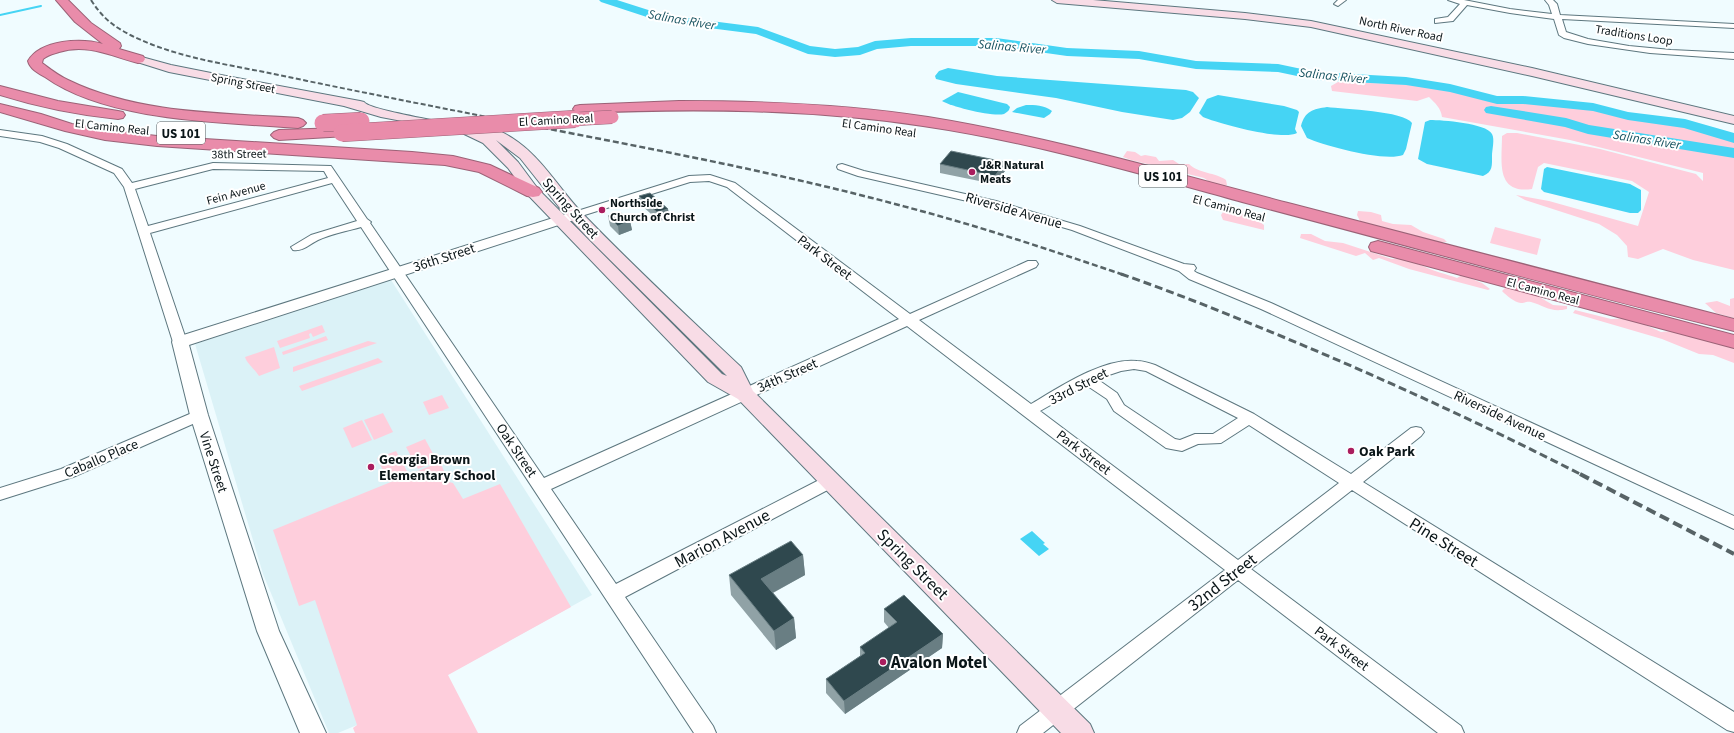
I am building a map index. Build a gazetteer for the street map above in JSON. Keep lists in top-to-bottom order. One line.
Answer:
{"streets":{"highway":["El Camino Real","US 101"],"main road":["North River Road","Spring Street"],"street":["Traditions Loop","38th Street","Fein Avenue","Riverside Avenue","36th Street","Park Street","34th Street","33rd Street","Oak Street","Caballo Place","Vine Street","Marion Avenue","Pine Street","32nd Street"]},"crossings":[["Spring Street","36th Street"],["Spring Street","34th Street"],["Spring Street","Marion Avenue"],["Spring Street","32nd Street"],["38th Street","Oak Street"],["38th Street","Vine Street"],["Fein Avenue","Oak Street"],["Fein Avenue","Vine Street"],["36th Street","Park Street"],["36th Street","Oak Street"],["36th Street","Vine Street"],["Park Street","34th Street"],["Park Street","33rd Street"],["Park Street","32nd Street"],["34th Street","Oak Street"],["33rd Street","Pine Street"],["Oak Street","Marion Avenue"],["Caballo Place","Vine Street"],["Pine Street","32nd Street"]],"water":["Salinas River"],"places":["J&R Natural Meats","Northside Church of Christ","Oak Park","Georgia Brown Elementary School","Avalon Motel"]}
